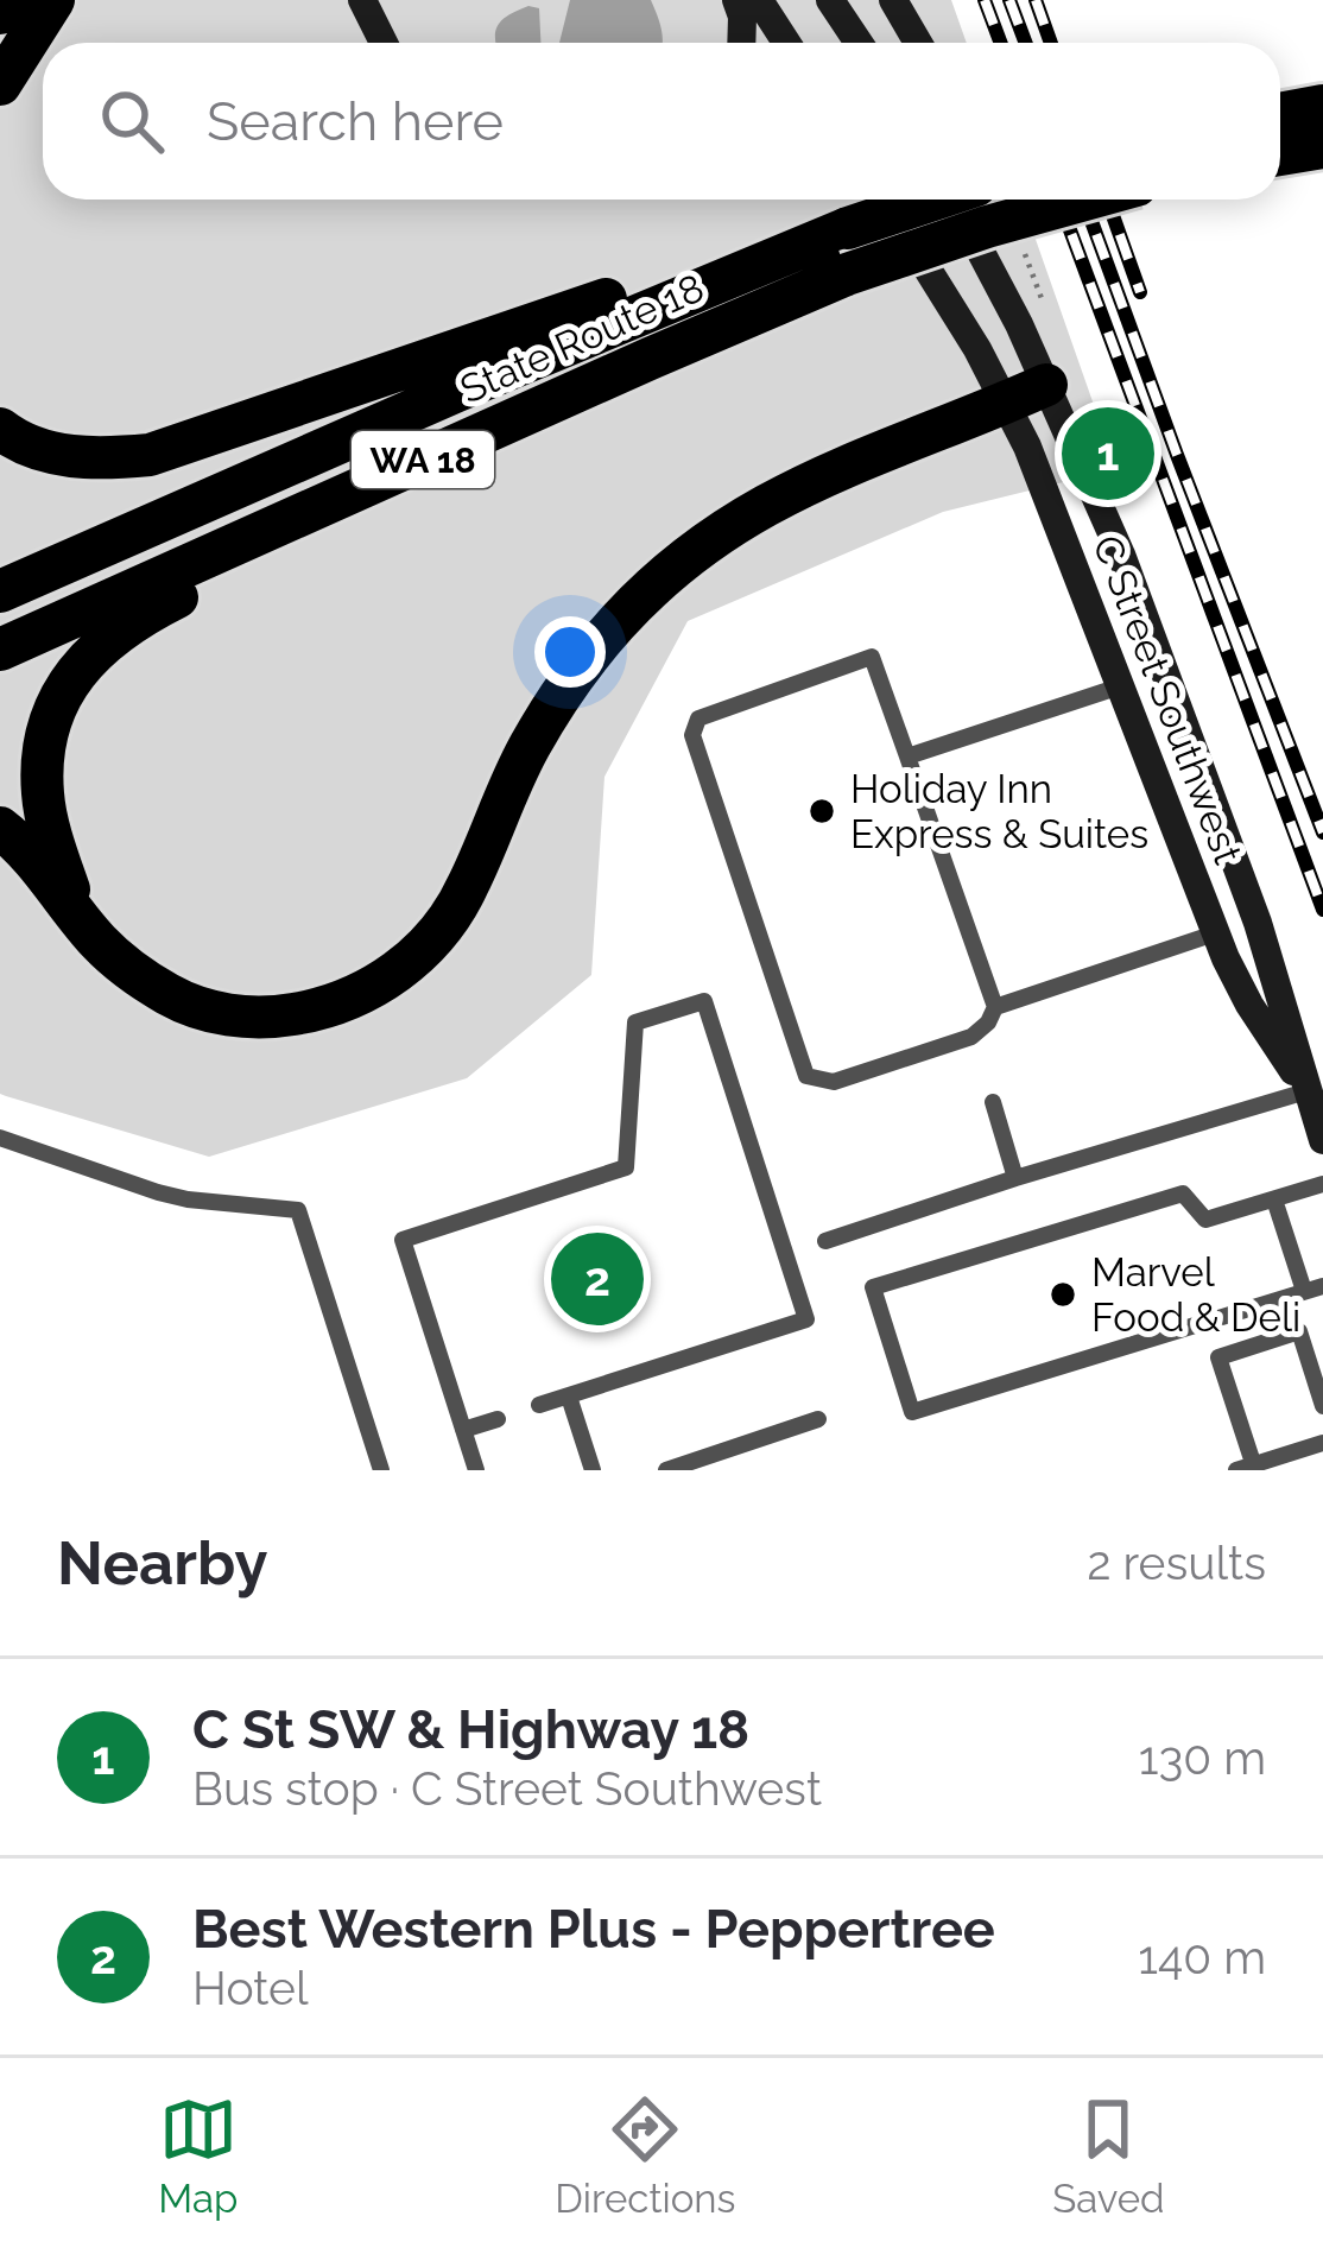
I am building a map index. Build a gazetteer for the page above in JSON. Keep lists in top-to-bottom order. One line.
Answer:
{"streets":{"highway":["State Route 18","WA 18"],"main road":["C Street Southwest"]},"places":["Holiday Inn Express & Suites","Marvel Food & Deli"],"page":{"search":"Search here","pins":["1","2"],"heading":["Nearby","2 results"],"list":[{"mark":"1","name":"C St SW & Highway 18","note":"Bus stop · C Street Southwest","value":"130 m"},{"mark":"2","name":"Best Western Plus - Peppertree","note":"Hotel","value":"140 m"}],"nav":["Map","Directions","Saved"]}}
